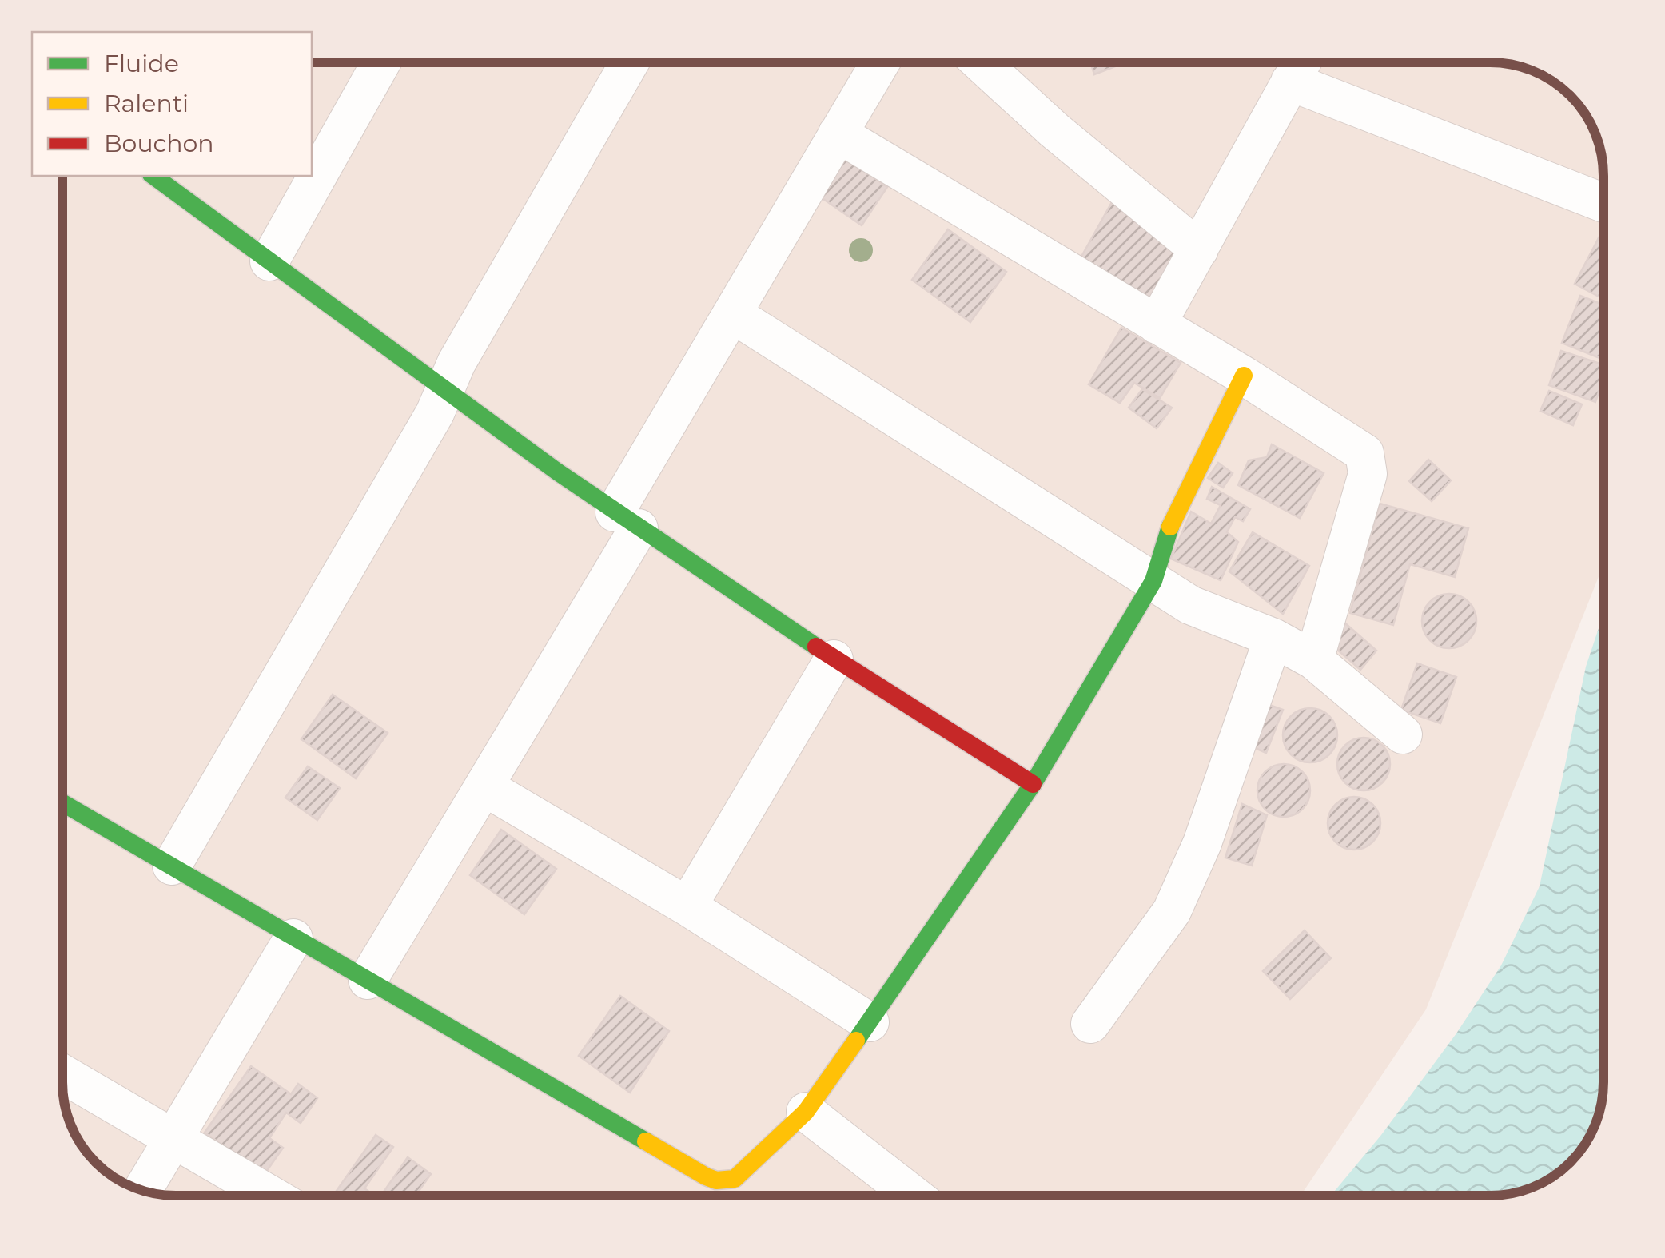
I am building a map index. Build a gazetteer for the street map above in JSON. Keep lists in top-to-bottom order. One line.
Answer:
{"legend":["Fluide","Ralenti","Bouchon"]}
